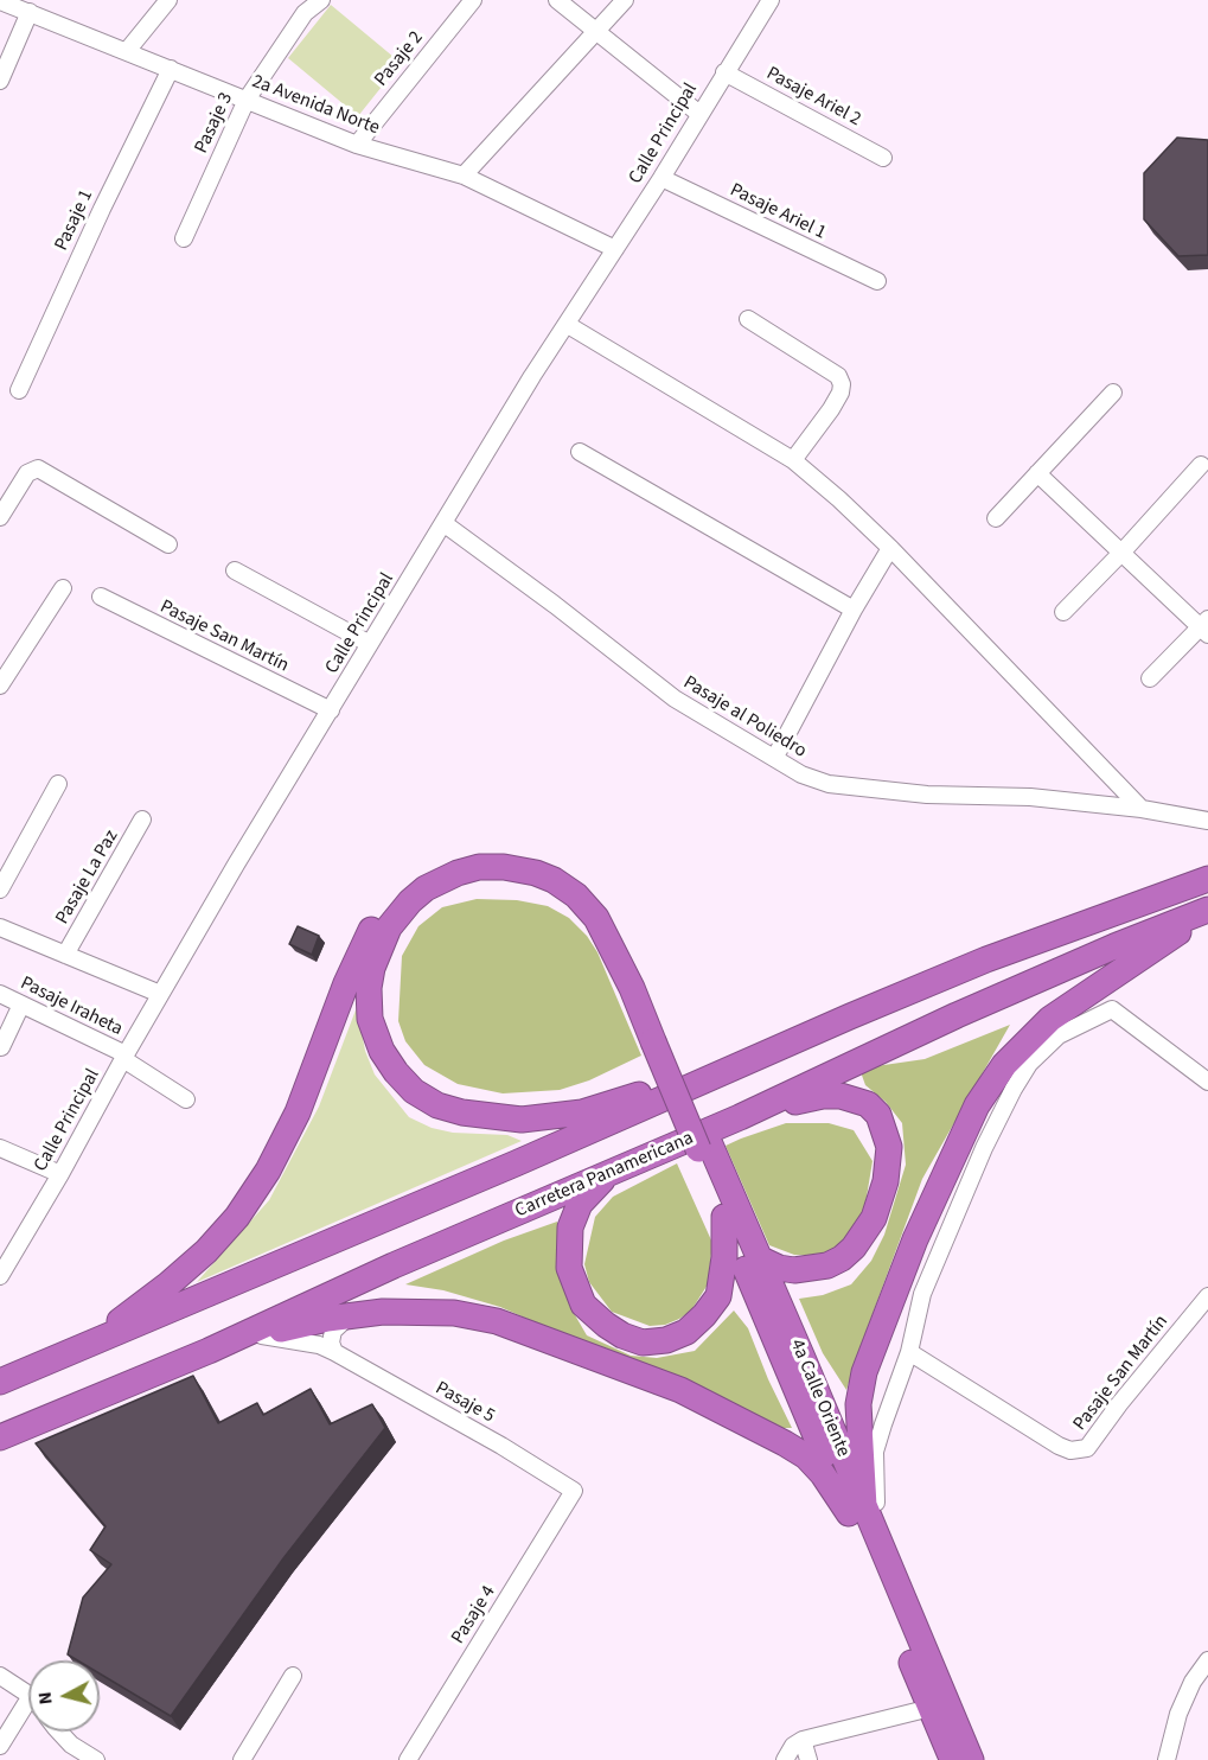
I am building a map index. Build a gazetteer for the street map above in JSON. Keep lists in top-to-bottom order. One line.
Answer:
{"streets":{"highway":["Carretera Panamericana","4a Calle Oriente"],"street":["Pasaje 2","Pasaje Ariel 2","2a Avenida Norte","Pasaje 3","Calle Principal","Pasaje Ariel 1","Pasaje 1","Pasaje San Martín","Pasaje al Poliedro","Pasaje La Paz","Pasaje Iraheta","Pasaje 5","Pasaje 4"]},"crossings":[["Pasaje 2","2a Avenida Norte"],["Pasaje Ariel 2","Calle Principal"],["2a Avenida Norte","Pasaje 3"],["2a Avenida Norte","Calle Principal"],["2a Avenida Norte","Pasaje 1"],["Calle Principal","Pasaje Ariel 1"],["Calle Principal","Pasaje San Martín"],["Calle Principal","Pasaje al Poliedro"],["Calle Principal","Pasaje Iraheta"],["Pasaje 5","Pasaje 4"]],"north":"left"}
